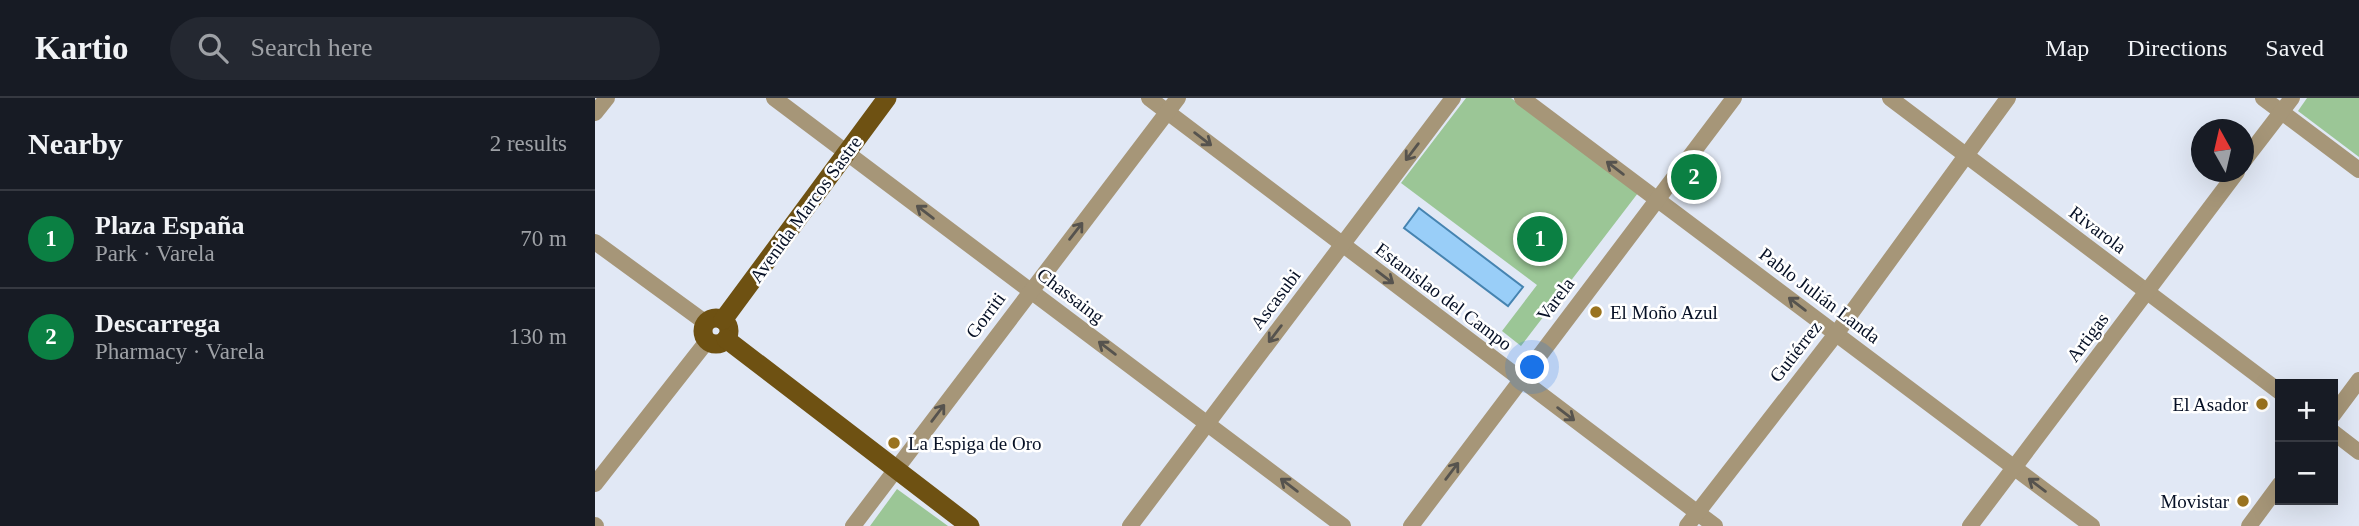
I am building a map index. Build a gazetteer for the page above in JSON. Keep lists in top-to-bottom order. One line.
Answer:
{"streets":{"main road":["Avenida Marcos Sastre"],"street":["Rivarola","Chassaing","Pablo Julián Landa","Estanislao del Campo","Ascasubi","Varela","Gorriti","Artigas","Gutiérrez"]},"crossings":[["Avenida Marcos Sastre","Chassaing"],["Rivarola","Artigas"],["Rivarola","Gutiérrez"],["Chassaing","Ascasubi"],["Chassaing","Gorriti"],["Pablo Julián Landa","Varela"],["Pablo Julián Landa","Artigas"],["Pablo Julián Landa","Gutiérrez"],["Estanislao del Campo","Ascasubi"],["Estanislao del Campo","Varela"],["Estanislao del Campo","Gorriti"],["Estanislao del Campo","Gutiérrez"]],"one_way":["Chassaing","Pablo Julián Landa","Estanislao del Campo","Ascasubi","Gorriti"],"places":["El Moño Azul","El Asador","La Espiga de Oro","Movistar"],"north":"top","page":{"header":"Kartio","search":"Search here","nav":["Map","Directions","Saved"],"heading":["Nearby","2 results"],"pins":["2","1"],"list":[{"mark":"1","name":"Plaza España","note":"Park · Varela","value":"70 m"},{"mark":"2","name":"Descarrega","note":"Pharmacy · Varela","value":"130 m"}],"map_buttons":["+","−"]}}
